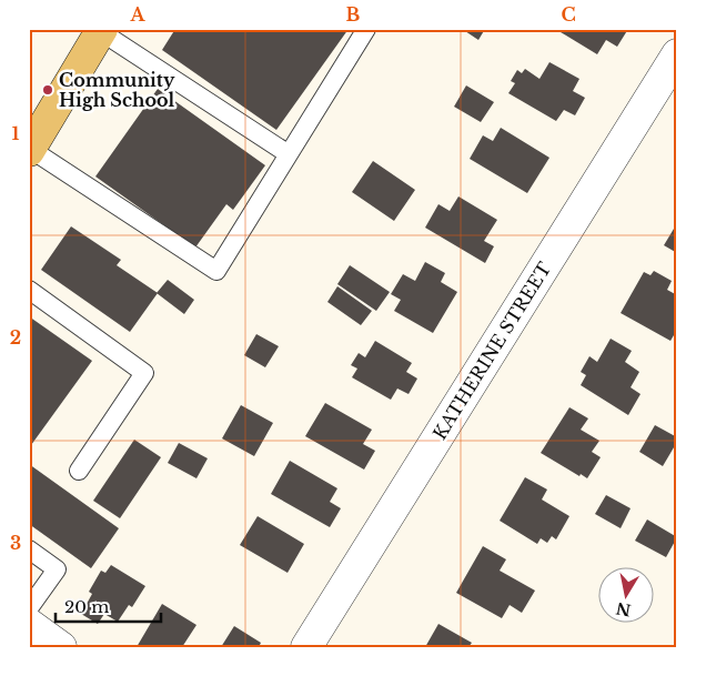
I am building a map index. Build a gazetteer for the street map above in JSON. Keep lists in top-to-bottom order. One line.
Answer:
{"streets":{"street":["KATHERINE STREET"]},"places":["Community High School"],"scale_bar":"20 m","north":"bottom","grid":{"columns":["A","B","C"],"rows":["1","2","3"]}}
